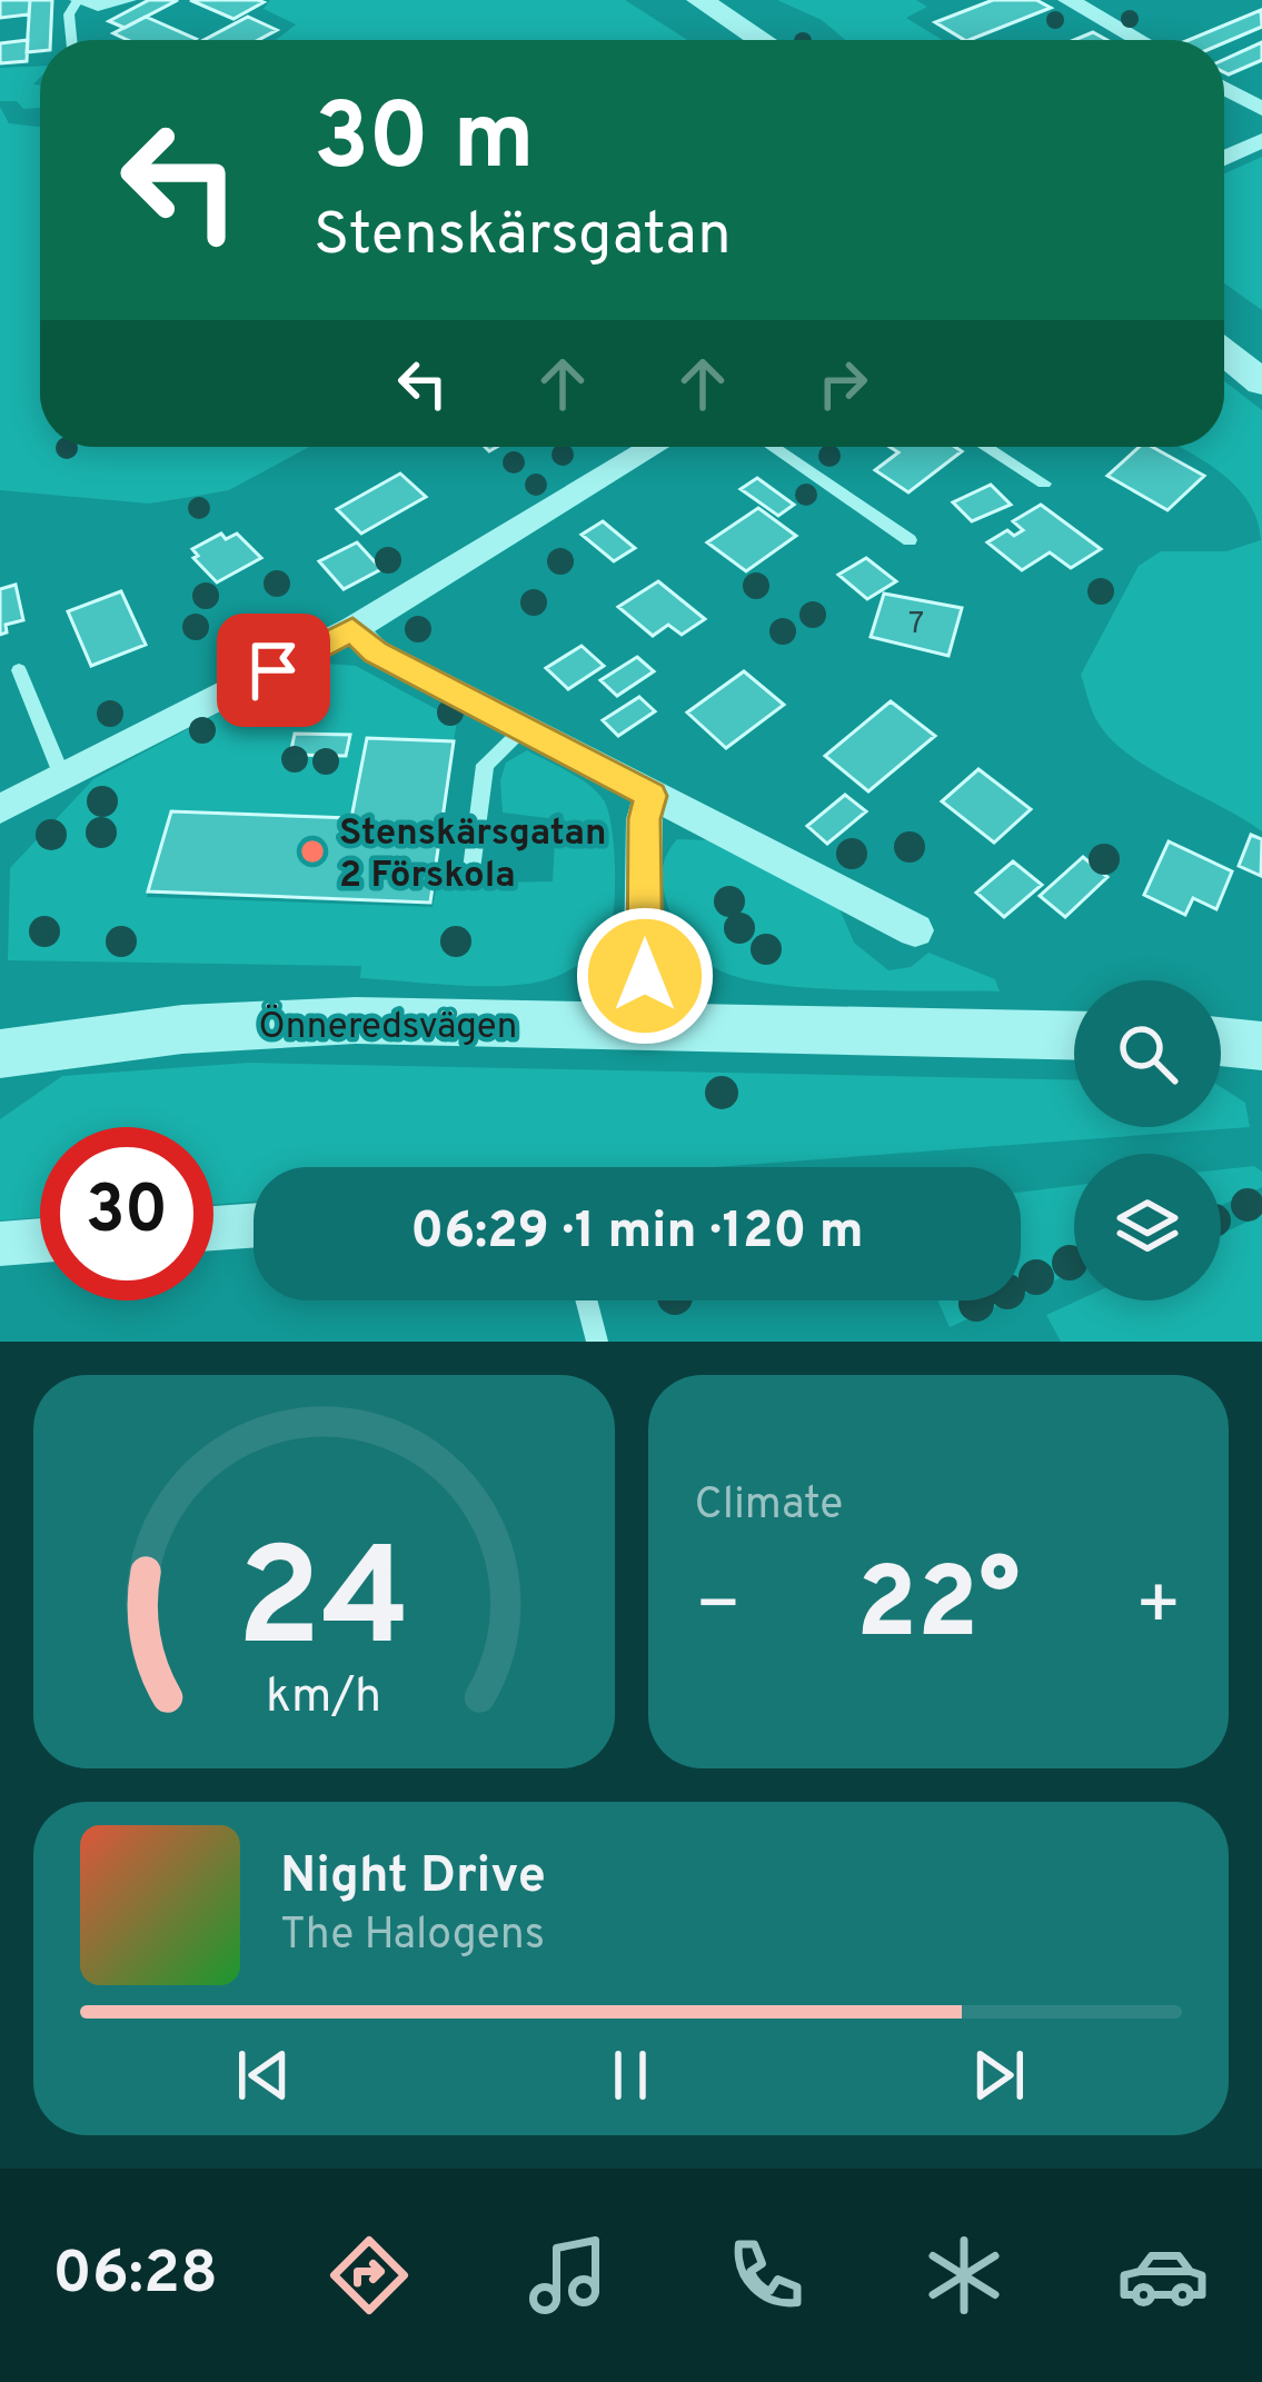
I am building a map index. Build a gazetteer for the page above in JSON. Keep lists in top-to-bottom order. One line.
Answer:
{"streets":{"street":["Önneredsvägen"]},"places":["Stenskärsgatan 2 Förskola"],"house_numbers":["7"],"page":{"turn":["30 m","Stenskärsgatan"],"limit":"30","trip":"06:29 · 1 min · 120 m","tile":"Climate","heat":["−","22°","+"],"song":["Night Drive","The Halogens"],"tabs":"06:28","gauge":["24","km/h"]}}
